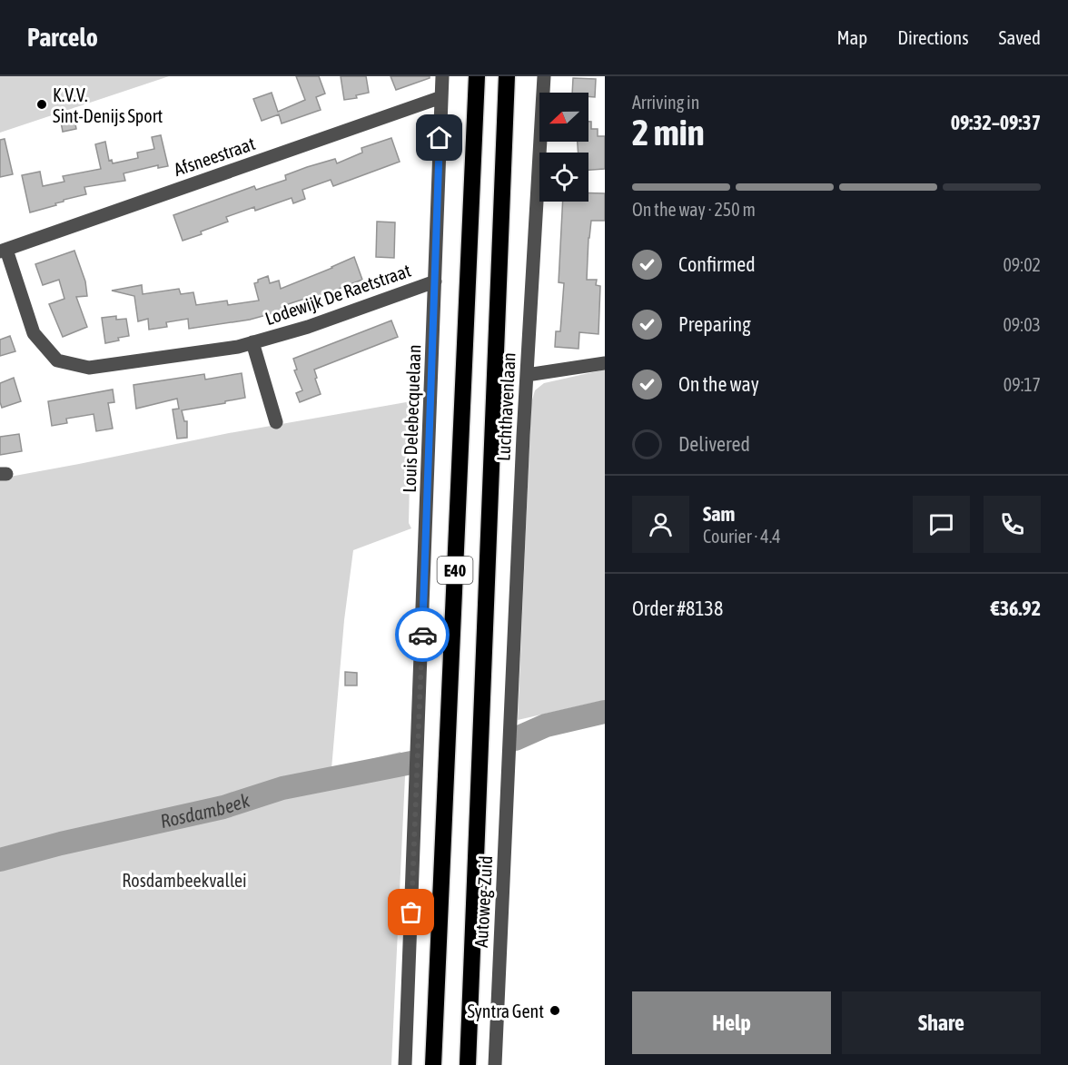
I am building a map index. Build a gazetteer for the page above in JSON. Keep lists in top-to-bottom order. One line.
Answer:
{"streets":{"highway":["E40"],"street":["Afsneestraat","Lodewijk De Raetstraat","Luchthavenlaan","Louis Delebecquelaan","Autoweg-Zuid"]},"crossings":[["Afsneestraat","Lodewijk De Raetstraat"],["Afsneestraat","Louis Delebecquelaan"],["Lodewijk De Raetstraat","Louis Delebecquelaan"],["Luchthavenlaan","Autoweg-Zuid"]],"water":["Rosdambeek"],"parks":["Rosdambeekvallei"],"places":["K.V.V. Sint-Denijs Sport","Syntra Gent"],"north":"left","page":{"header":"Parcelo","nav":["Map","Directions","Saved"],"heading":["2 min","Arriving in","09:32–09:37"],"panel":["Sam","Courier · 4.4","Order #8138","€36.92"],"bar":"On the way · 250 m","list":[["Confirmed","09:02"],["Preparing","09:03"],["On the way","09:17"],"Delivered"],"buttons":["Help","Share"]}}
